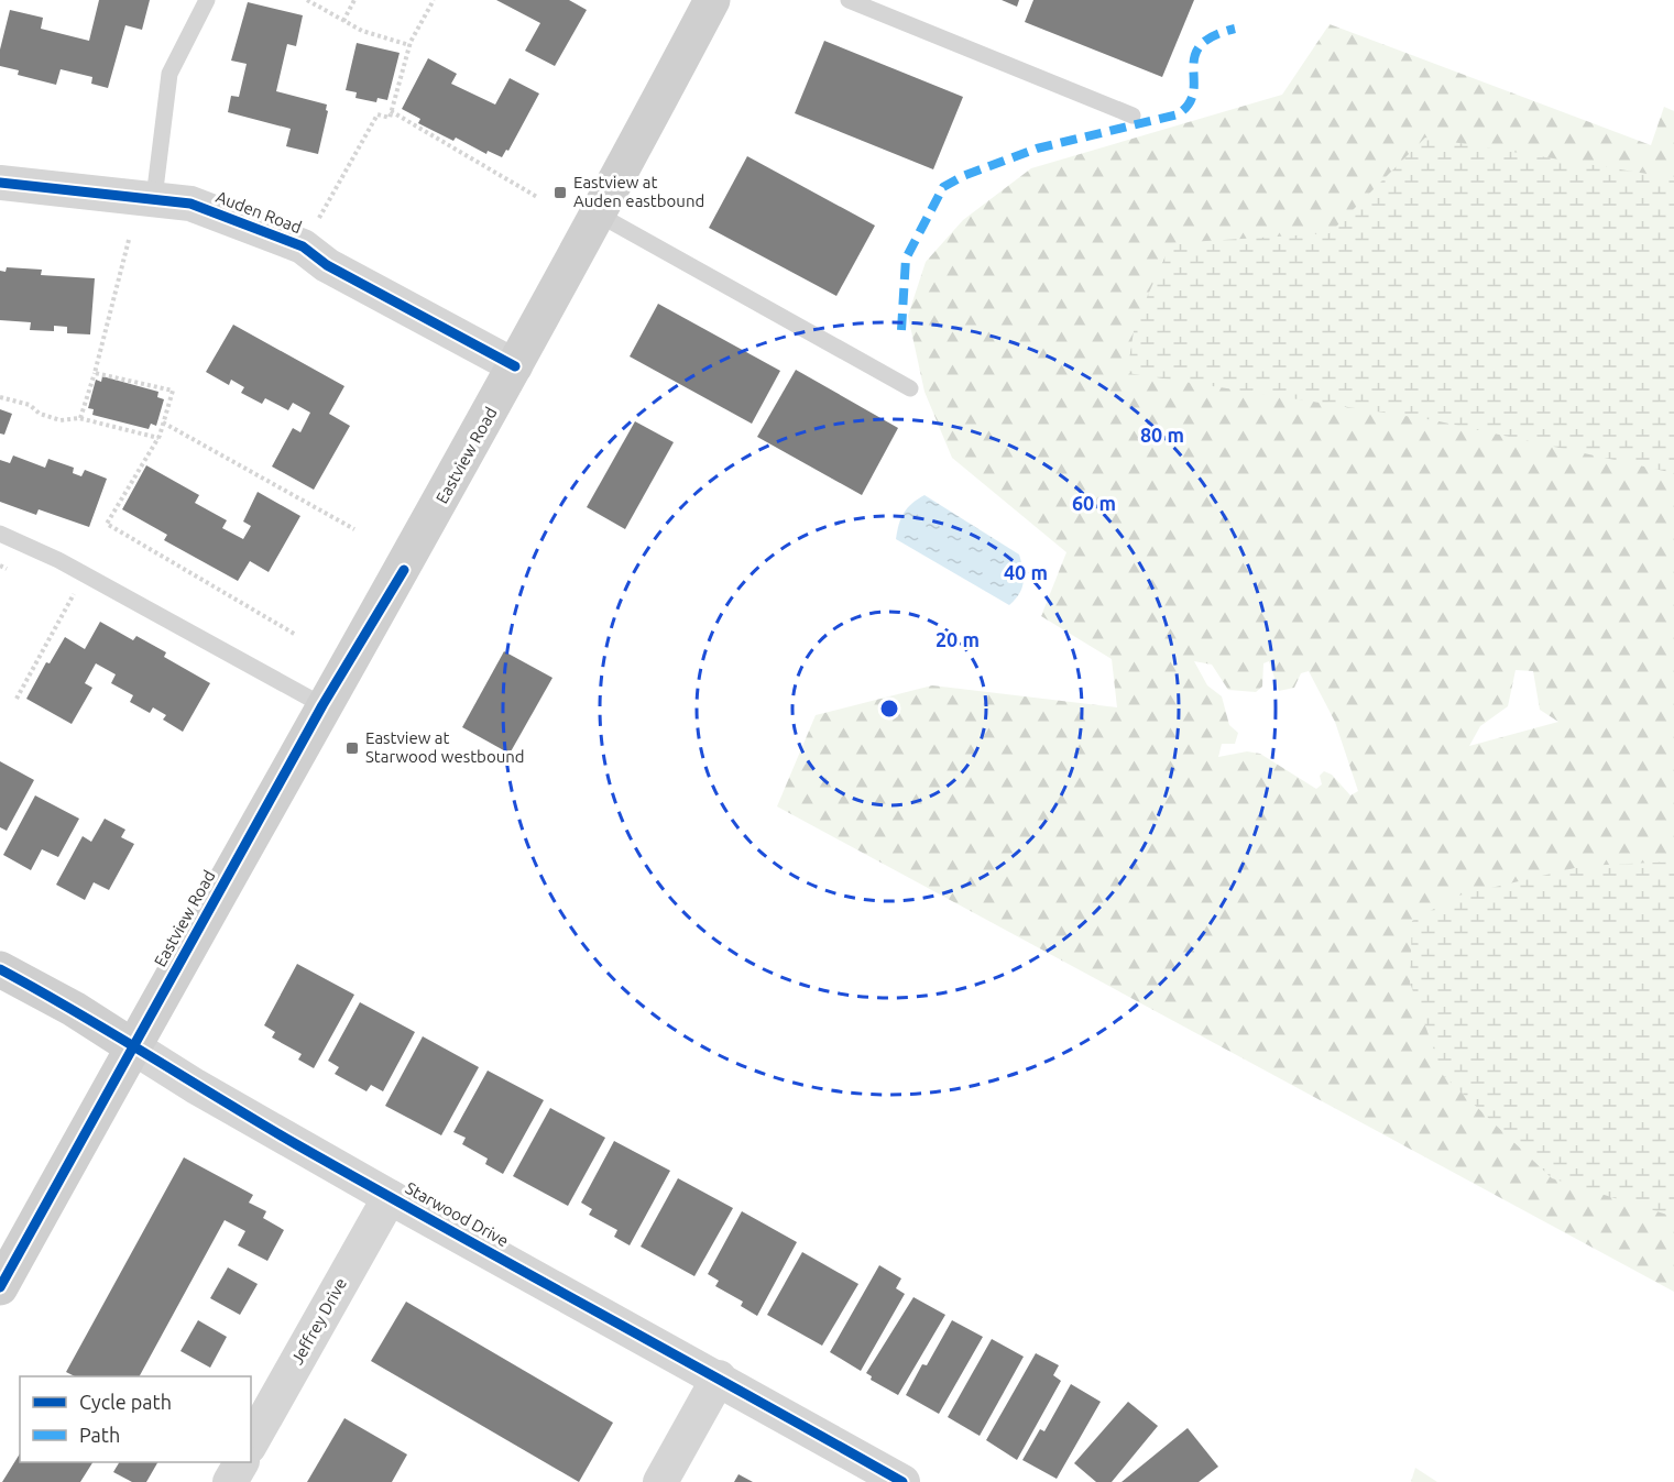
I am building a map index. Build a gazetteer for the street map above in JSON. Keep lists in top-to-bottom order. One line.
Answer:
{"streets":{"main road":["Eastview Road","Starwood Drive"],"street":["Auden Road","Jeffrey Drive"]},"crossings":[["Auden Road","Eastview Road"],["Eastview Road","Starwood Drive"],["Starwood Drive","Jeffrey Drive"]],"places":{"transit":["Eastview at Auden eastbound","Eastview at Starwood westbound"]},"legend":["Cycle path","Path"],"rings":["80 m","60 m","40 m","20 m"]}
